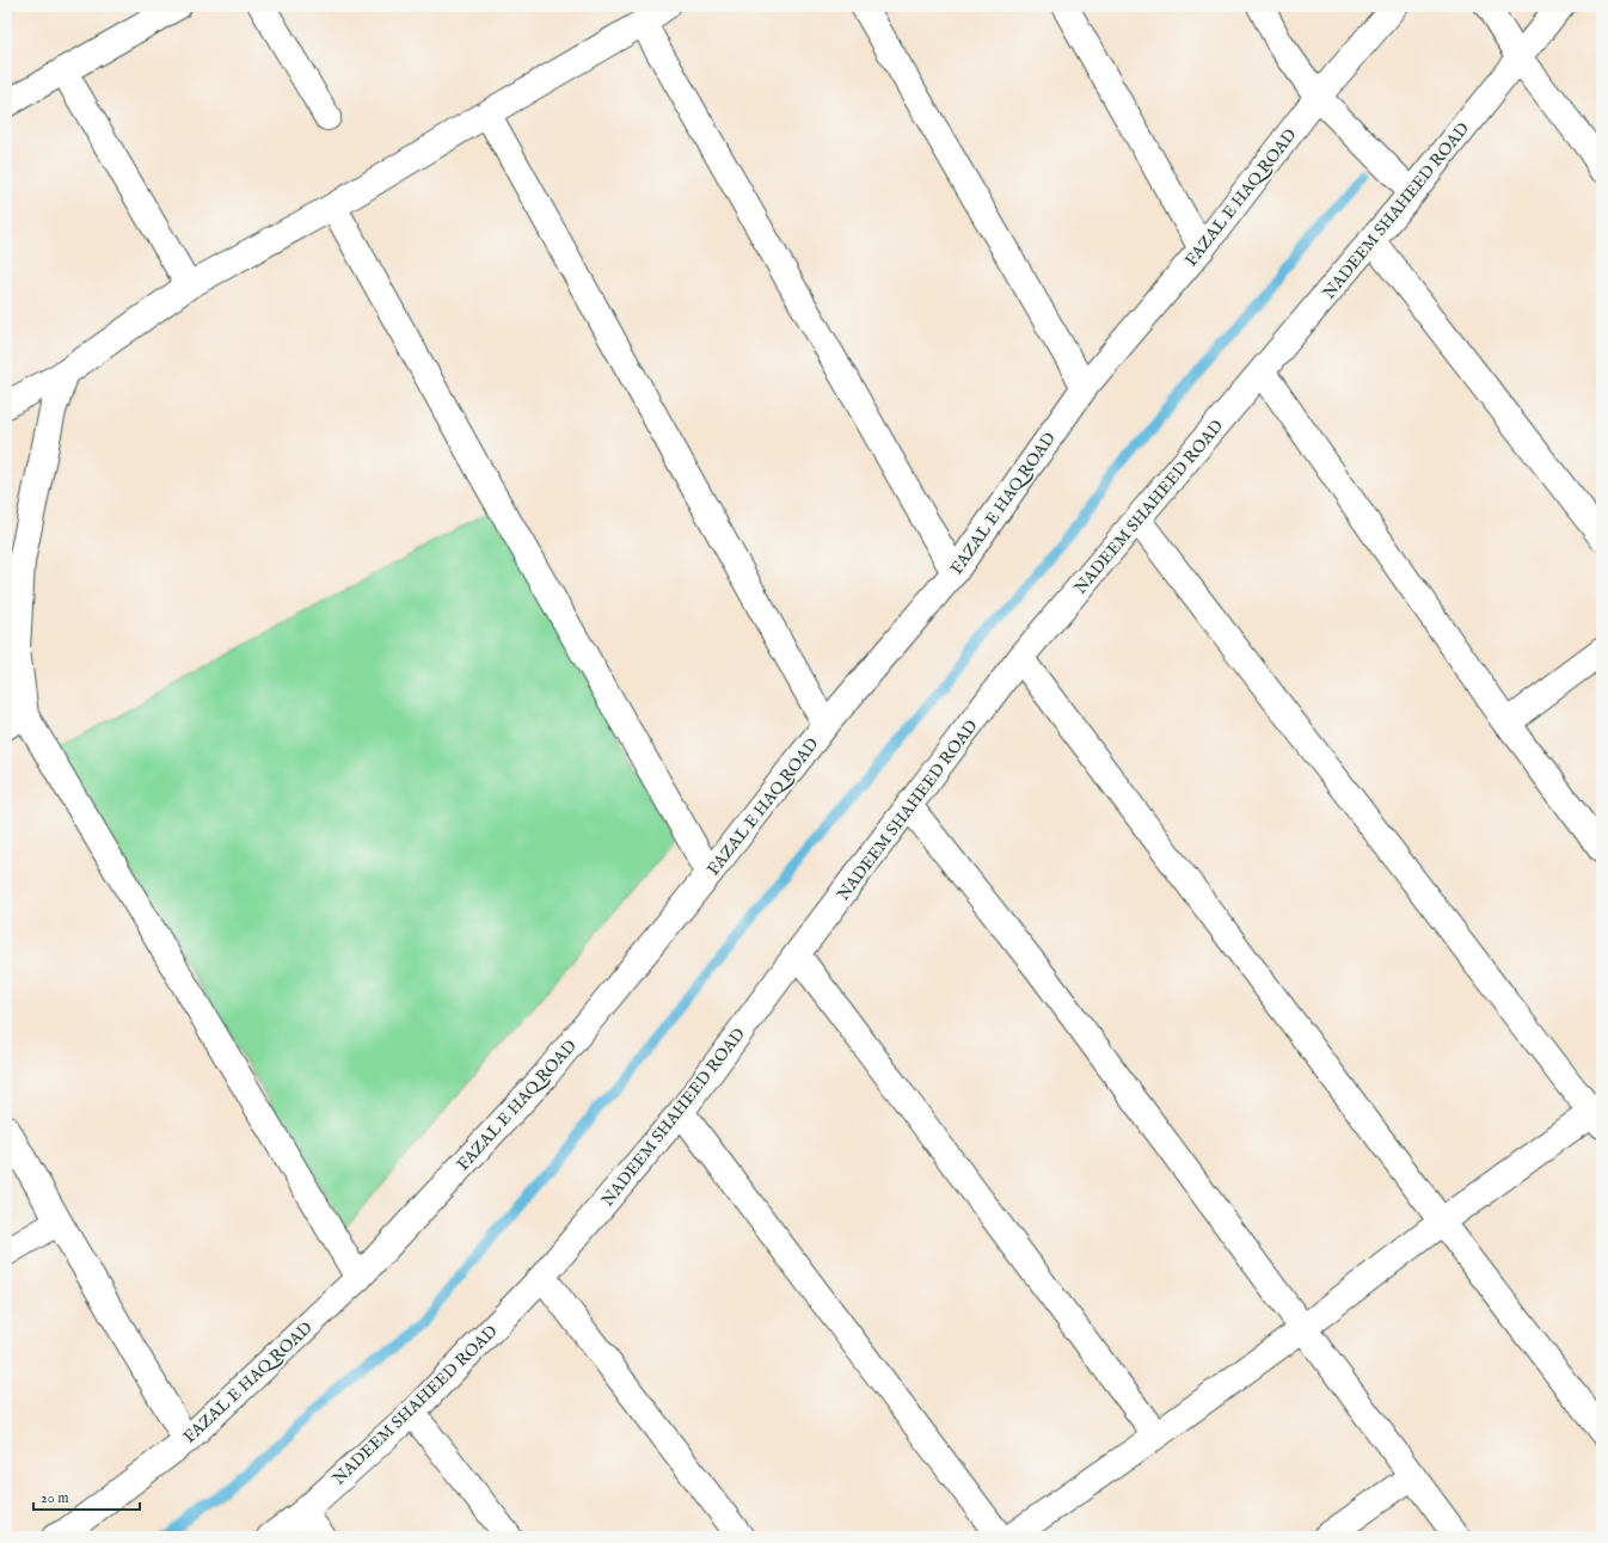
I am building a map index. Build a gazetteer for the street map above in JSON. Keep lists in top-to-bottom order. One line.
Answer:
{"streets":{"street":["FAZAL E HAQ ROAD","NADEEM SHAHEED ROAD"]},"scale_bar":"20 m"}
